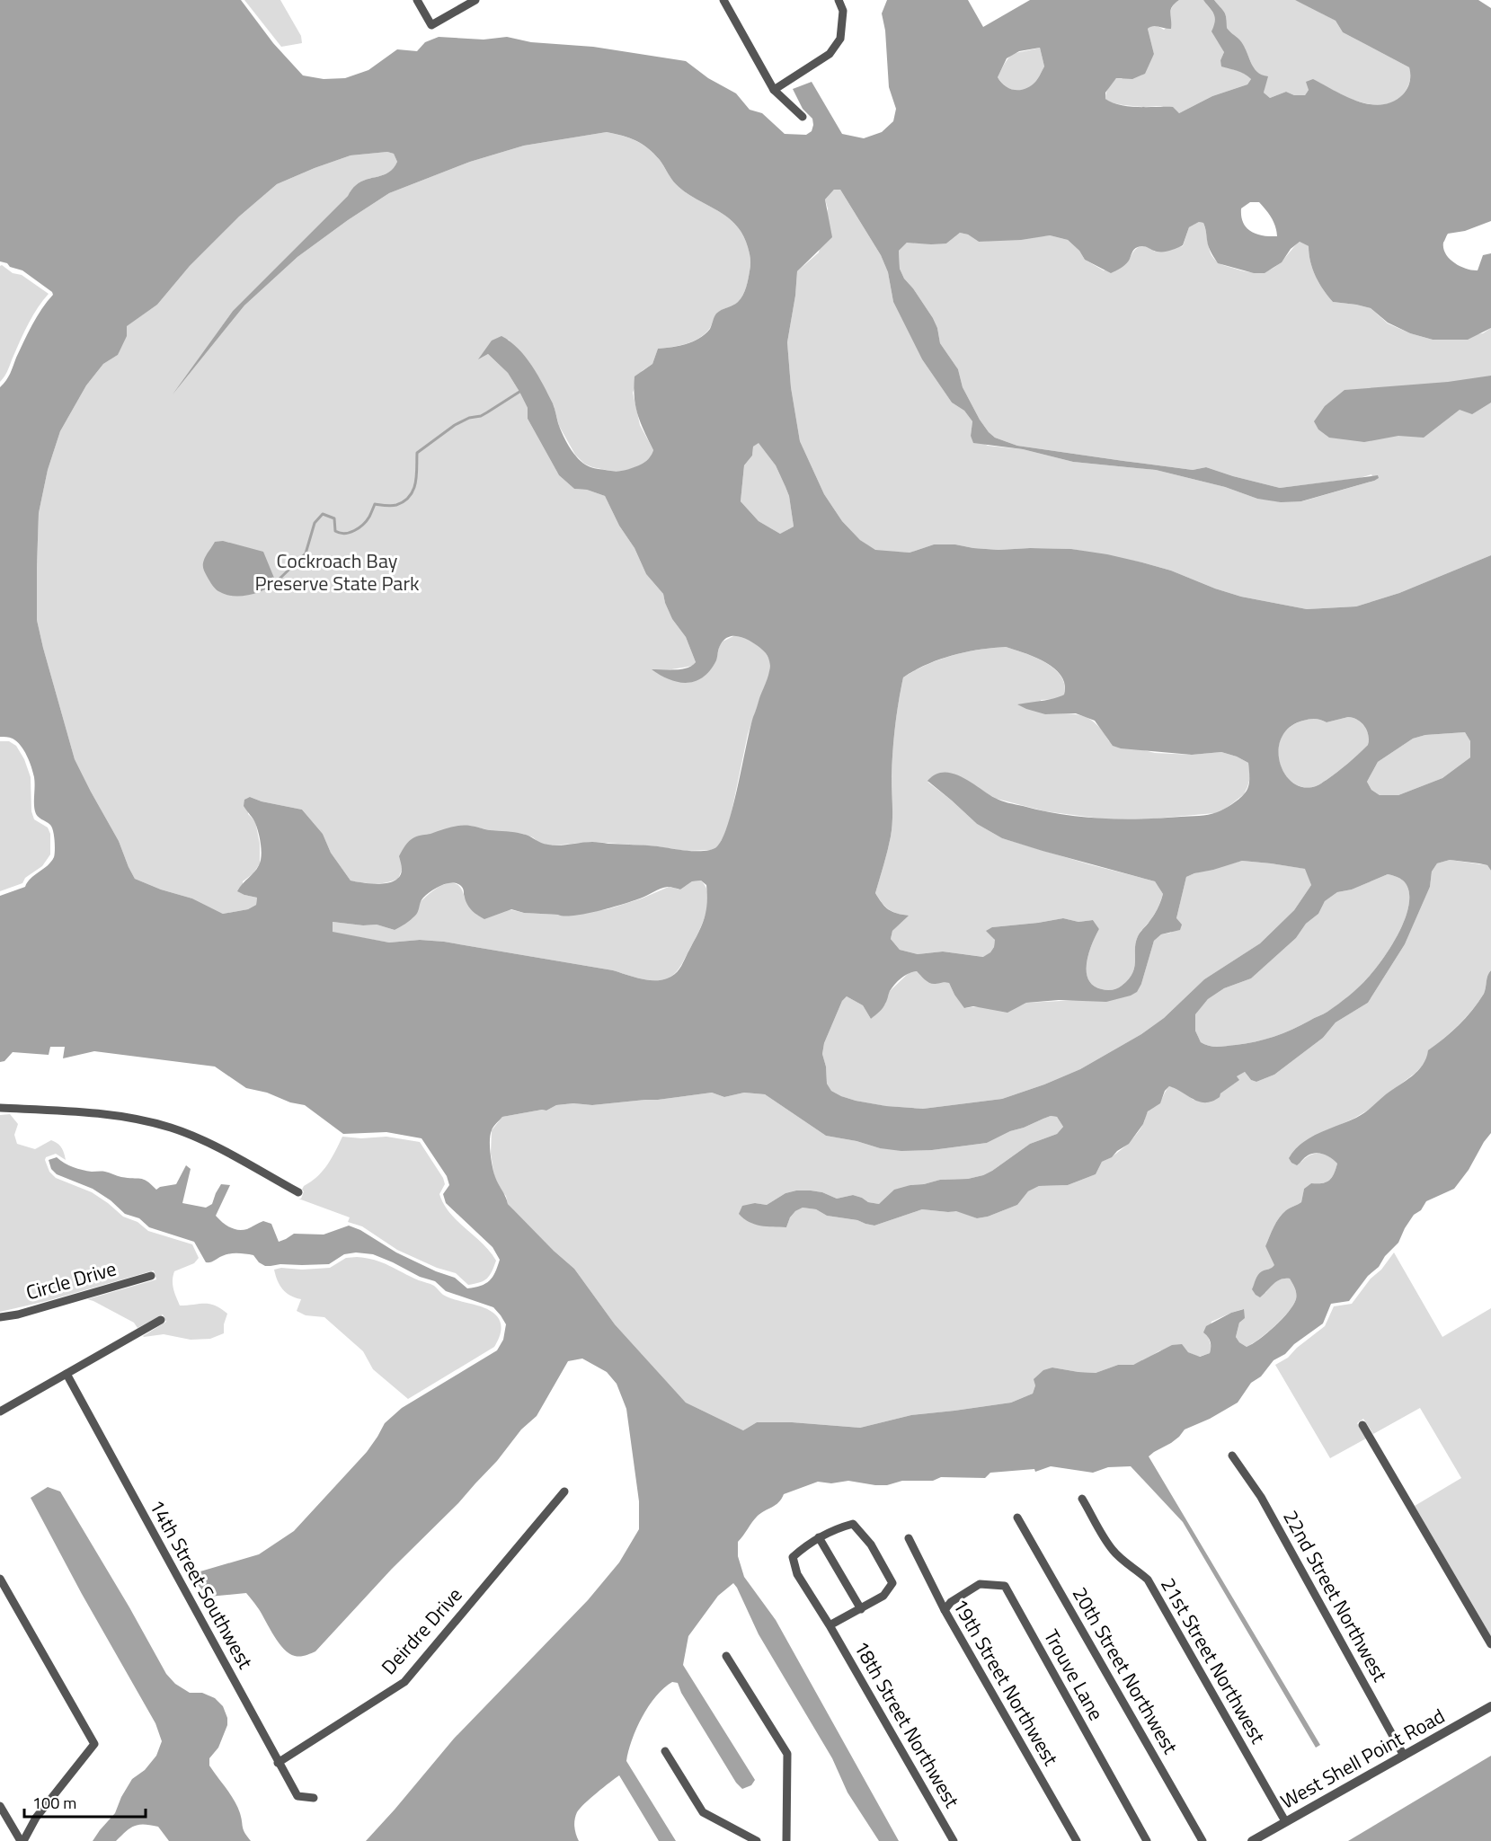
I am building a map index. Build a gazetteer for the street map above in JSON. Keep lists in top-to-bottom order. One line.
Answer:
{"streets":{"street":["Circle Drive","14th Street Southwest","22nd Street Northwest","Deirdre Drive","21st Street Northwest","20th Street Northwest","Trouve Lane","19th Street Northwest","18th Street Northwest","West Shell Point Road"]},"crossings":[["14th Street Southwest","Deirdre Drive"],["22nd Street Northwest","West Shell Point Road"],["21st Street Northwest","West Shell Point Road"],["Trouve Lane","19th Street Northwest"]],"parks":["Cockroach Bay Preserve State Park"],"scale_bar":"100 m"}
